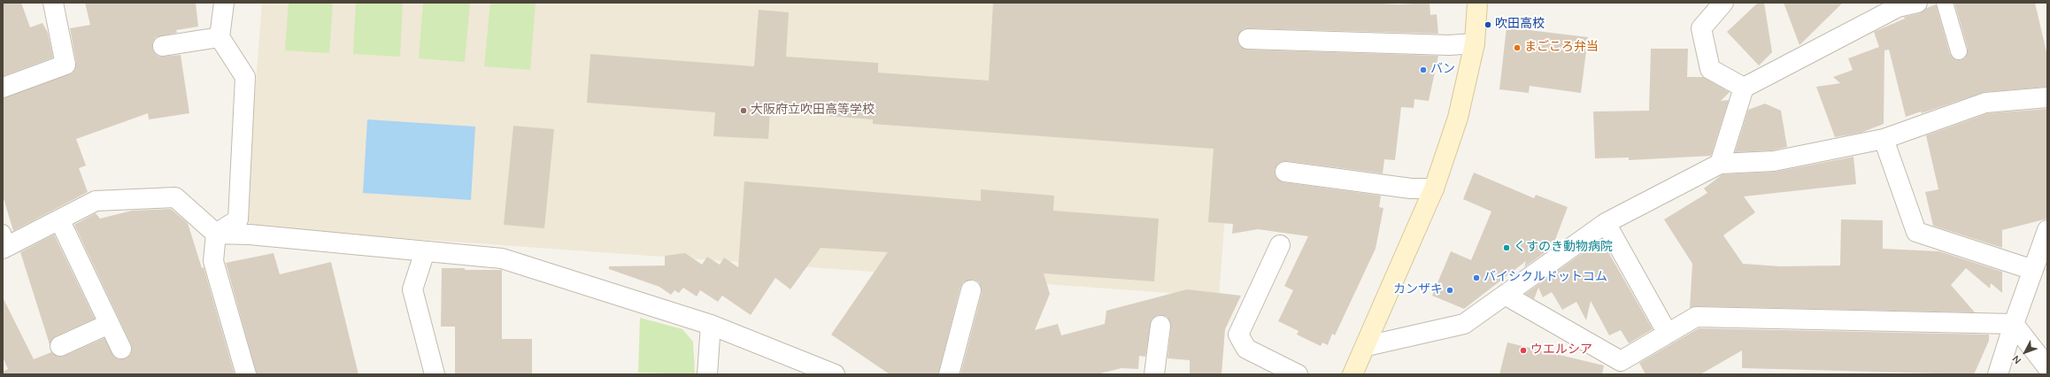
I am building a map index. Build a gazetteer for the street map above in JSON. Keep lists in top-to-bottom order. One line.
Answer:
{"places":["吹田高校","まごころ弁当","バン","大阪府立吹田高等学校","くすのき動物病院","バイシクルドットコム","カンザキ","ウエルシア"],"north":"bottom left"}
